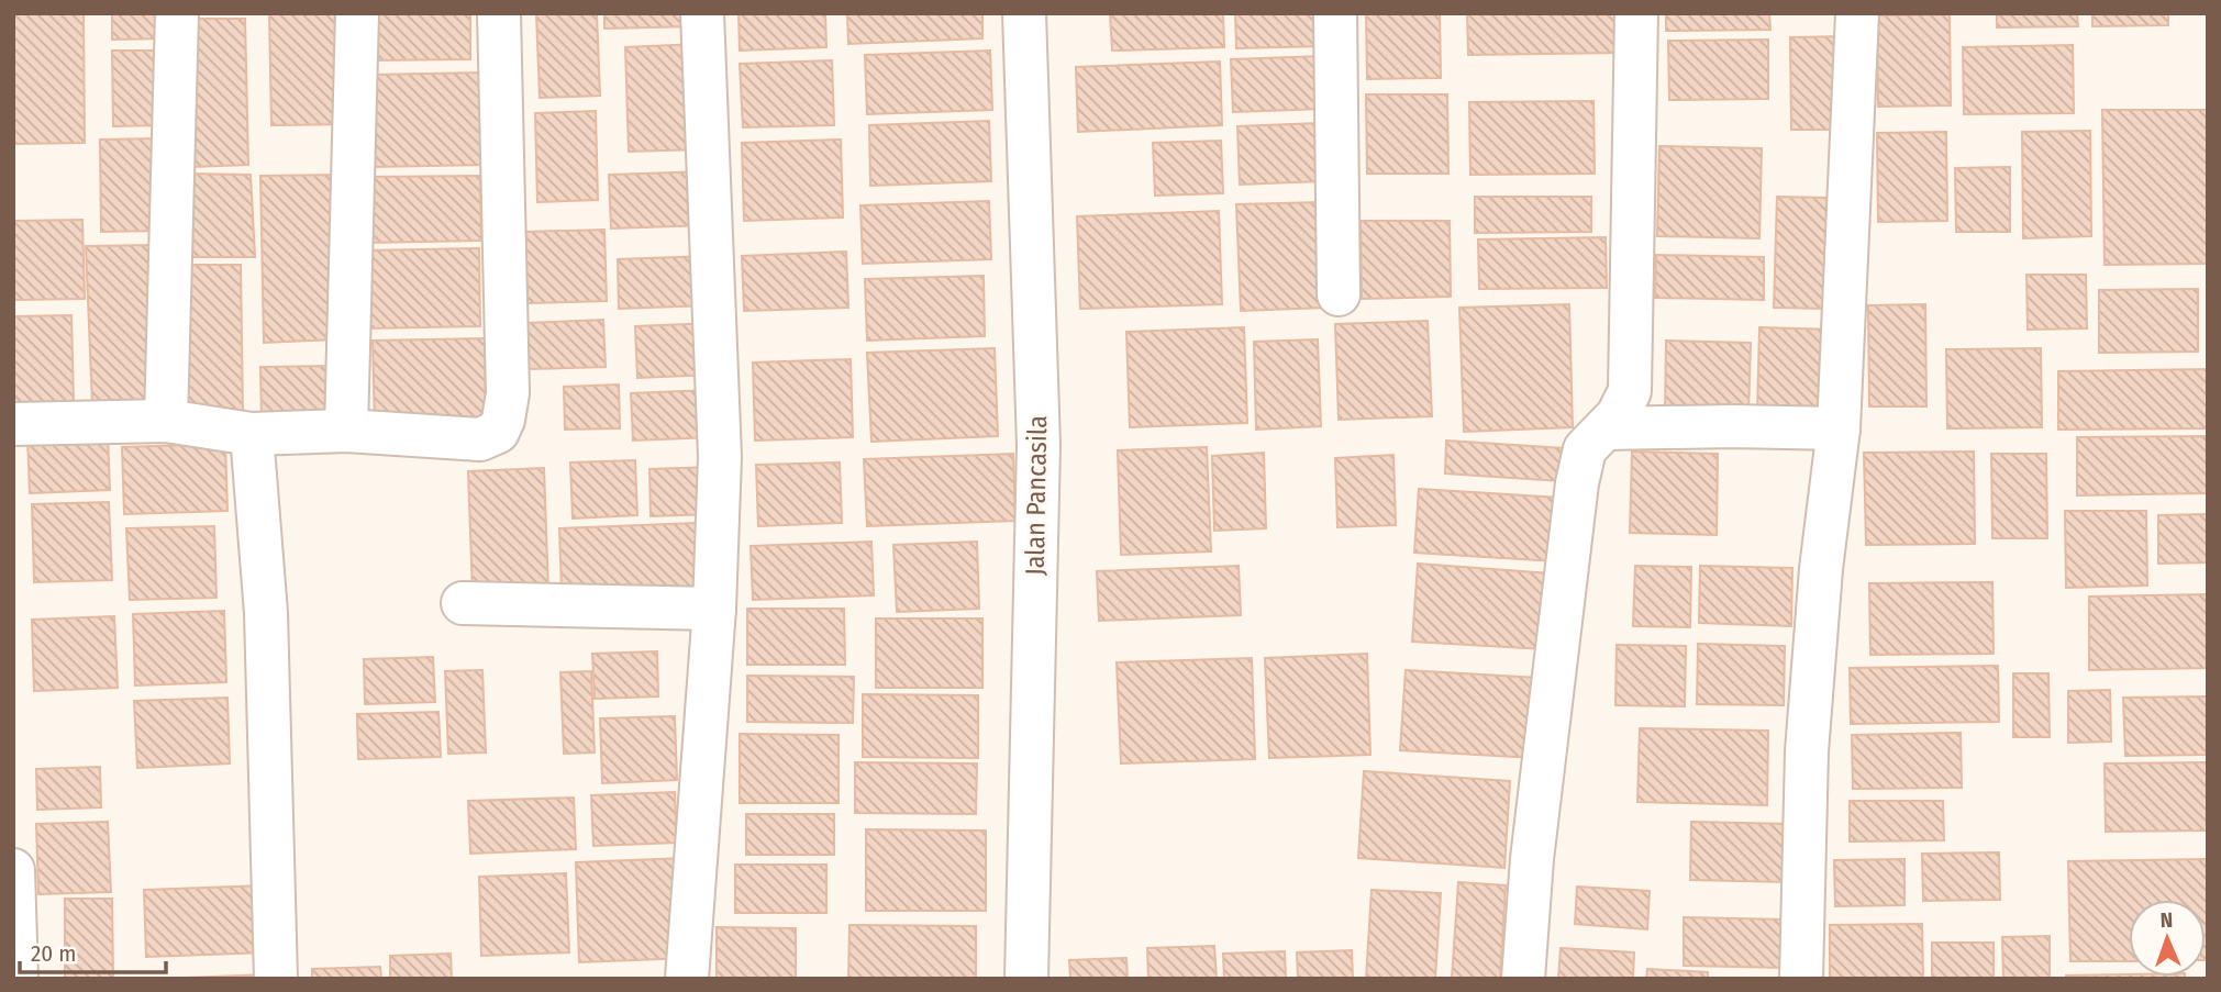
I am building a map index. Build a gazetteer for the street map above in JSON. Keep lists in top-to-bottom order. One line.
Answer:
{"streets":{"street":["Jalan Pancasila"]},"scale_bar":"20 m","north":"top"}
